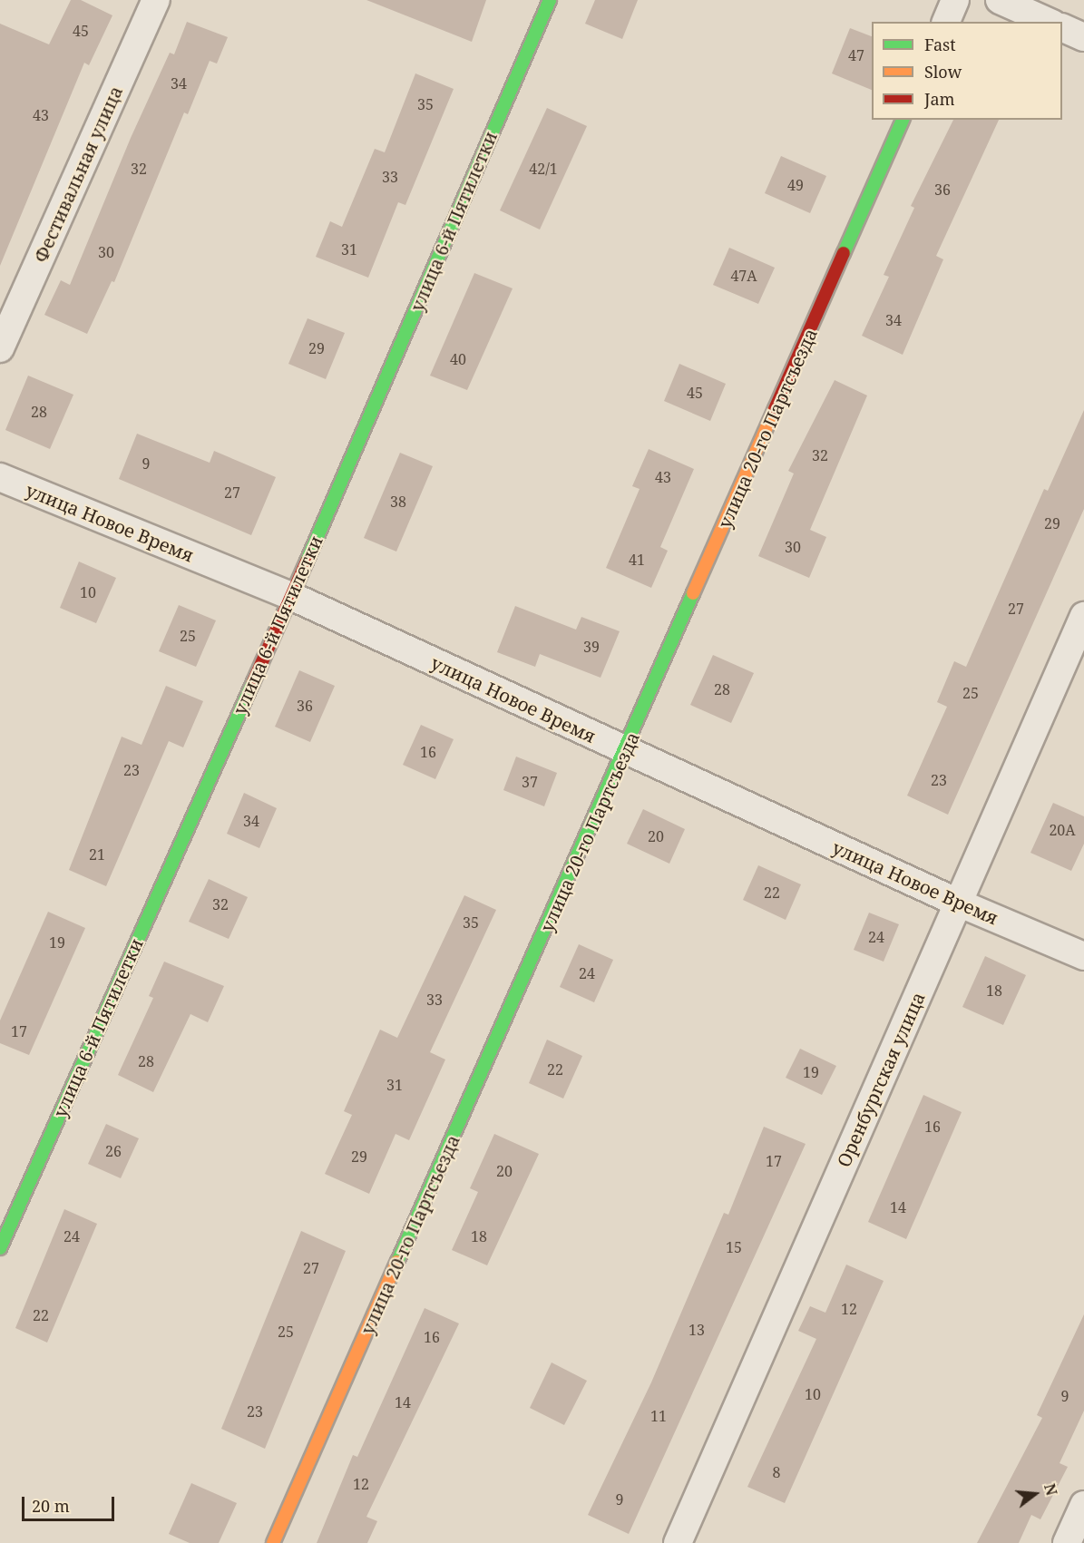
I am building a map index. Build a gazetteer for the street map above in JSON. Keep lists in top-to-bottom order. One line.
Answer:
{"streets":{"street":["Фестивальная улица","улица 6-й Пятилетки","улица 20-го Партсъезда","улица Новое Время","Оренбургская улица"]},"crossings":[["улица 6-й Пятилетки","улица Новое Время"],["улица 20-го Партсъезда","улица Новое Время"],["улица Новое Время","Оренбургская улица"]],"house_numbers":["45","47","34","35","43","32","42/1","33","49","36","31","30","47А","34","29","40","45","28","32","9","43","27","38","29","30","41","10","27","25","39","28","25","36","16","23","23","37","34","20А","20","21","22","32","35","24","19","24","18","33","17","28","22","19","31","16","26","29","17","20","14","24","18","15","27","12","22","13","25","16","10","9","14","23","11","8","12","9"],"legend":["Fast","Slow","Jam"],"scale_bar":"20 m","north":"right"}
